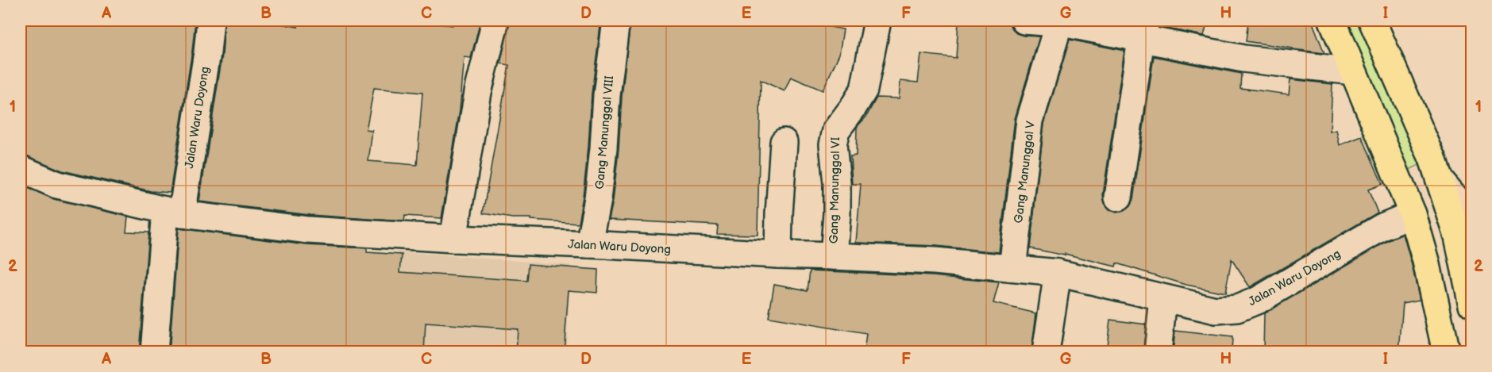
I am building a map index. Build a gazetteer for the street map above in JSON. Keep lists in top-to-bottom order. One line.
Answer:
{"streets":{"street":["Jalan Waru Doyong","Gang Manunggal VIII","Gang Manunggal V","Gang Manunggal VI"]},"crossings":[["Jalan Waru Doyong","Gang Manunggal VIII"],["Jalan Waru Doyong","Gang Manunggal V"],["Jalan Waru Doyong","Gang Manunggal VI"]],"grid":{"columns":["A","B","C","D","E","F","G","H","I"],"rows":["1","2"]}}
